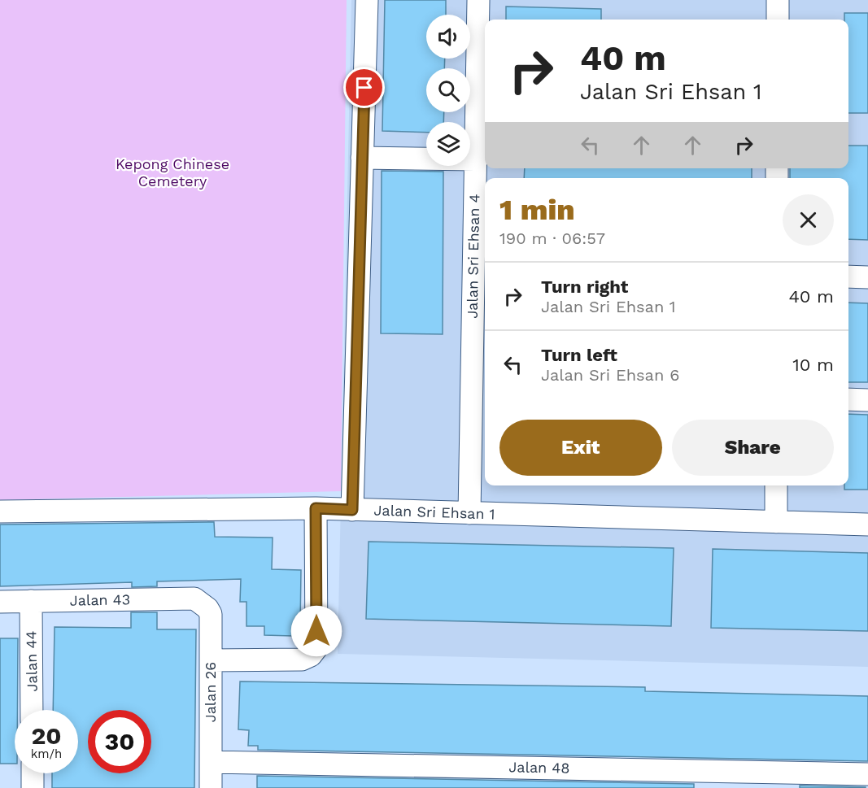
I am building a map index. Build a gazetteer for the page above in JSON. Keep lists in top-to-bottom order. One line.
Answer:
{"streets":{"street":["Jalan Sri Ehsan 4","Jalan Sri Ehsan 1","Jalan 43","Jalan 44","Jalan 26","Jalan 48"]},"crossings":[["Jalan Sri Ehsan 4","Jalan Sri Ehsan 1"],["Jalan 43","Jalan 44"],["Jalan 43","Jalan 26"],["Jalan 26","Jalan 48"]],"parks":["Kepong Chinese Cemetery"],"page":{"turn":["40 m","Jalan Sri Ehsan 1"],"heading":["1 min","190 m · 06:57"],"list":[{"name":"Turn right","note":"Jalan Sri Ehsan 1","value":"40 m"},{"name":"Turn left","note":"Jalan Sri Ehsan 6","value":"10 m"}],"buttons":["Exit","Share"],"speed":"20 km/h","limit":"30"}}
